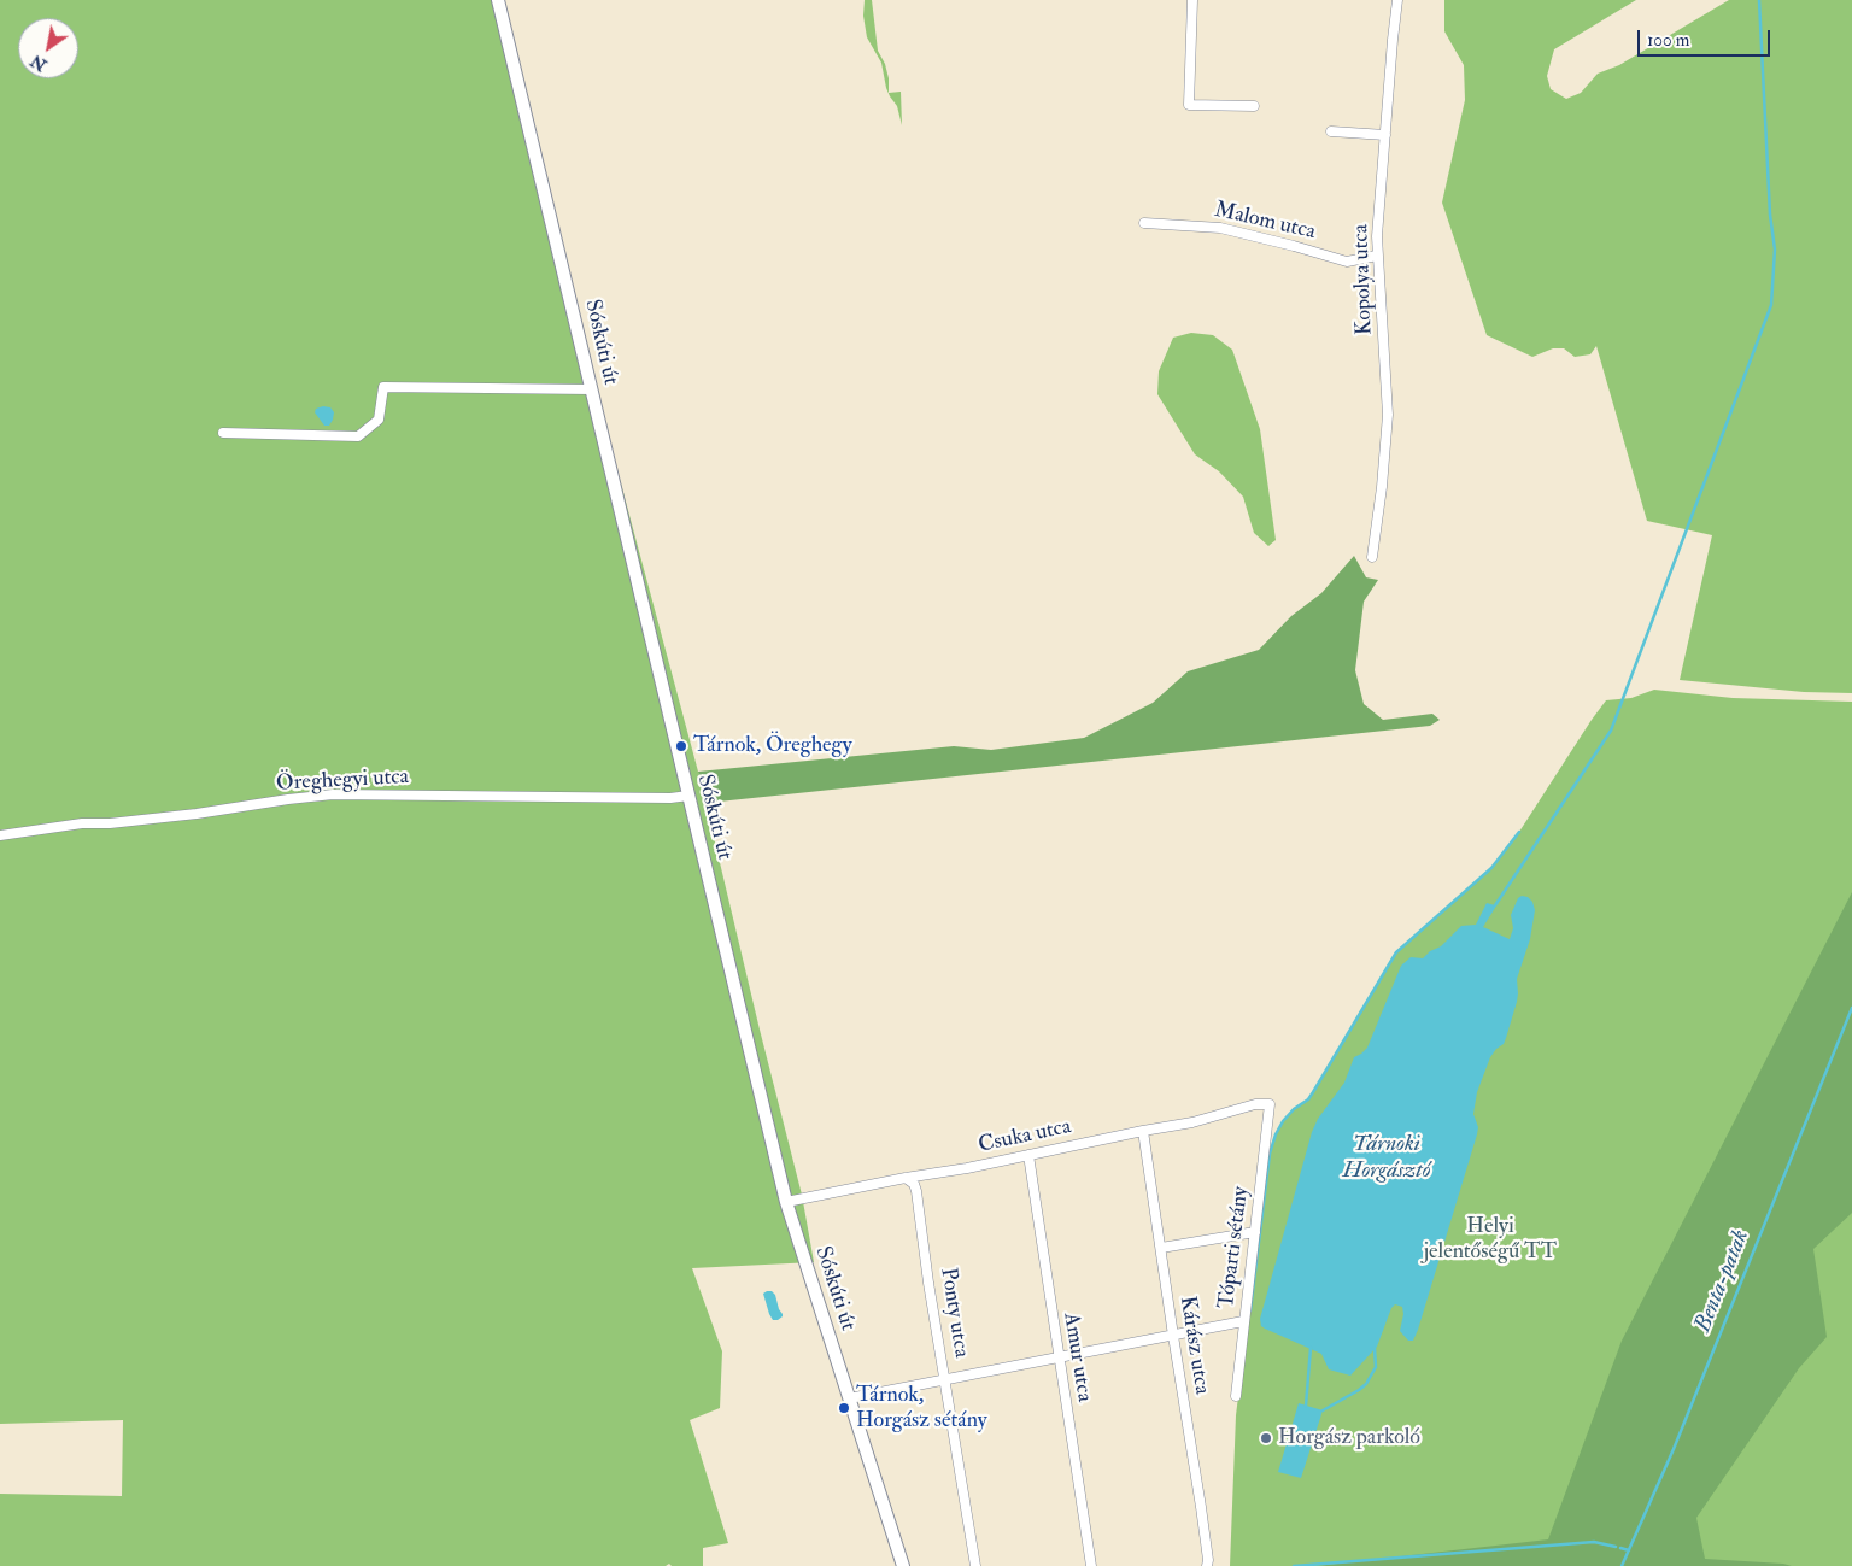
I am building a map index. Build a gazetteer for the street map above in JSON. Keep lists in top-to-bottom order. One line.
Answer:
{"streets":{"main road":["Sóskúti út"],"street":["Malom utca","Kopolya utca","Öreghegyi utca","Csuka utca","Tóparti sétány","Ponty utca","Kárász utca","Amur utca"]},"crossings":[["Malom utca","Kopolya utca"],["Sóskúti út","Öreghegyi utca"],["Sóskúti út","Csuka utca"],["Csuka utca","Tóparti sétány"],["Csuka utca","Ponty utca"],["Csuka utca","Kárász utca"],["Csuka utca","Amur utca"]],"water":["Tárnoki Horgásztó","Benta-patak"],"parks":["Helyi jelentőségű TT"],"places":["Tárnok, Öreghegy","Tárnok, Horgász sétány","Horgász parkoló"],"scale_bar":"100 m","north":"bottom left"}
